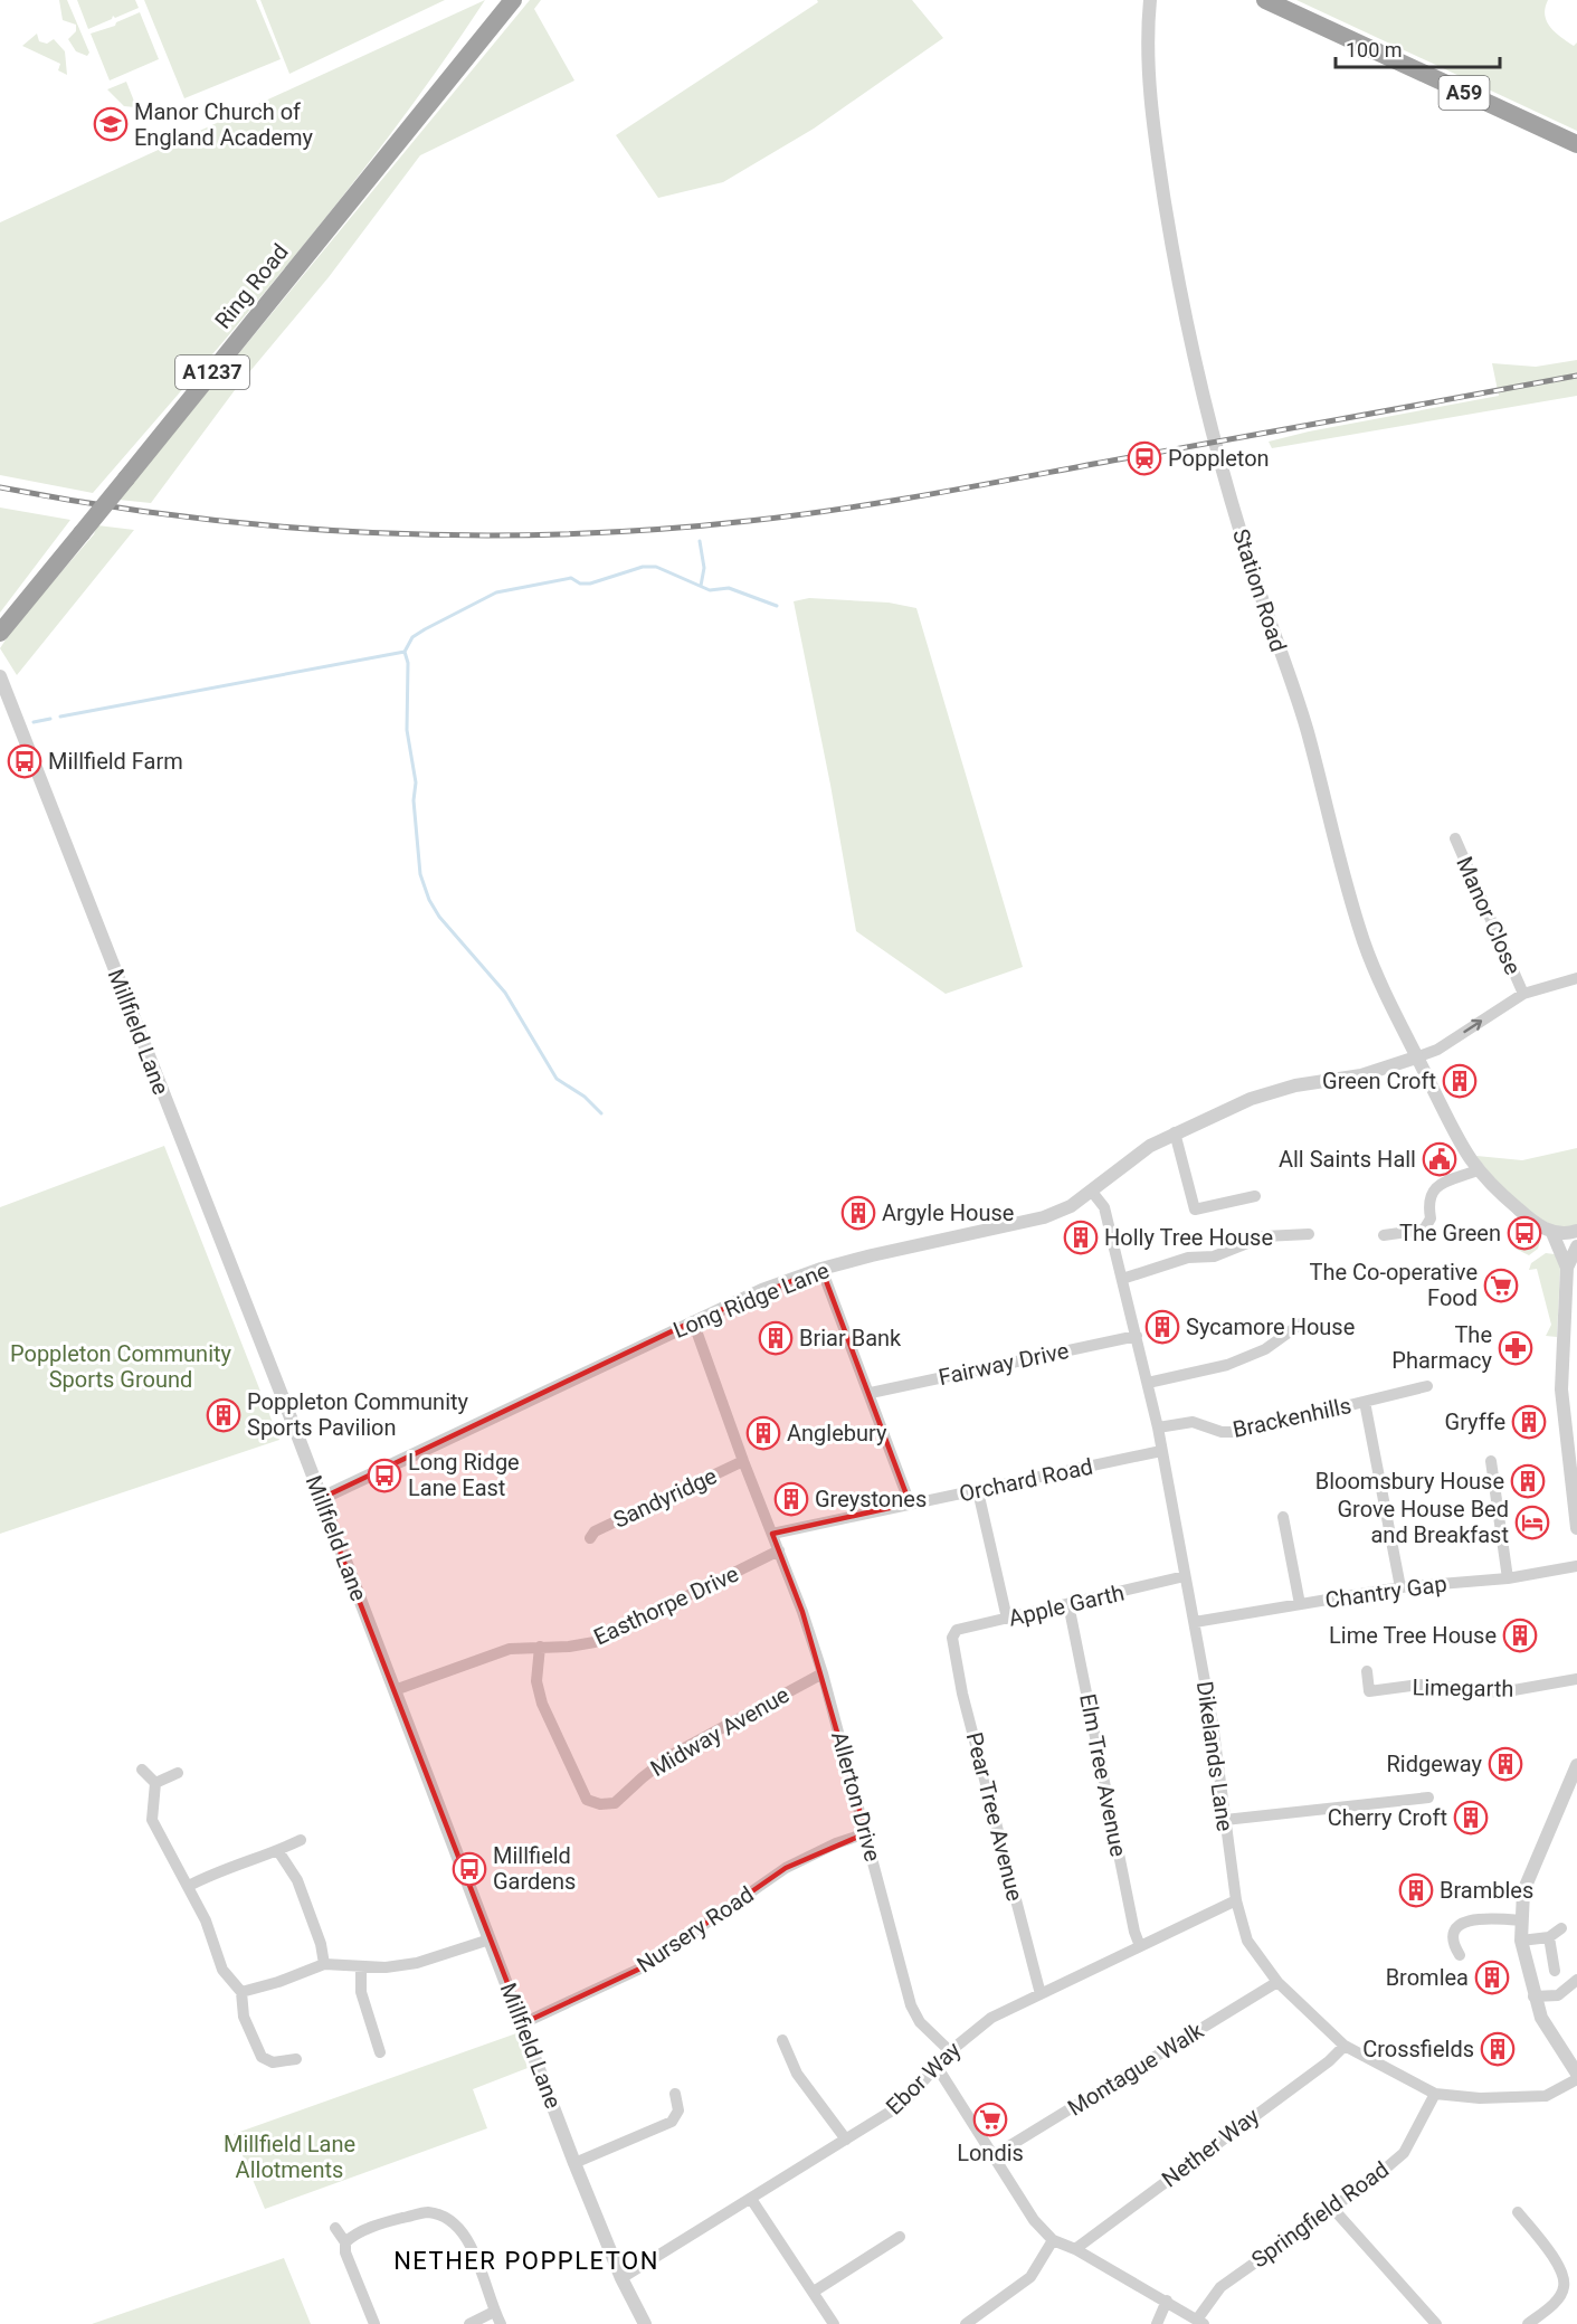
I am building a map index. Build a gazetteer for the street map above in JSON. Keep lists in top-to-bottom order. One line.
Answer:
{"streets":{"highway":["A59","Ring Road","A1237"],"street":["Station Road","Manor Close","Millfield Lane","Long Ridge Lane","Fairway Drive","Brackenhills","Orchard Road","Sandyridge","Chantry Gap","Easthorpe Drive","Apple Garth","Limegarth","Midway Avenue","Dikelands Lane","Elm Tree Avenue","Allerton Drive","Pear Tree Avenue","Nursery Road","Montague Walk","Ebor Way","Nether Way","Springfield Road"]},"crossings":[["Station Road","Long Ridge Lane"],["Millfield Lane","Long Ridge Lane"],["Millfield Lane","Easthorpe Drive"],["Millfield Lane","Nursery Road"],["Millfield Lane","Ebor Way"],["Long Ridge Lane","Dikelands Lane"],["Long Ridge Lane","Allerton Drive"],["Fairway Drive","Dikelands Lane"],["Brackenhills","Dikelands Lane"],["Orchard Road","Dikelands Lane"],["Orchard Road","Allerton Drive"],["Sandyridge","Allerton Drive"],["Chantry Gap","Dikelands Lane"],["Easthorpe Drive","Midway Avenue"],["Easthorpe Drive","Allerton Drive"],["Apple Garth","Dikelands Lane"],["Apple Garth","Elm Tree Avenue"],["Apple Garth","Pear Tree Avenue"],["Midway Avenue","Allerton Drive"],["Dikelands Lane","Montague Walk"],["Dikelands Lane","Ebor Way"],["Dikelands Lane","Nether Way"],["Dikelands Lane","Springfield Road"],["Elm Tree Avenue","Ebor Way"],["Allerton Drive","Nursery Road"],["Allerton Drive","Ebor Way"],["Pear Tree Avenue","Ebor Way"]],"districts":["NETHER POPPLETON"],"parks":["Poppleton Community Sports Ground","Millfield Lane Allotments"],"places":{"school or university":["Manor Church of England Academy"],"station":["Poppleton"],"bus stop":["Millfield Farm","The Green","Long Ridge Lane East","Millfield Gardens"],"building":["Green Croft","Argyle House","Holly Tree House","Sycamore House","Briar Bank","Poppleton Community Sports Pavilion","Gryffe","Anglebury","Bloomsbury House","Greystones","Lime Tree House","Ridgeway","Cherry Croft","Brambles","Bromlea","Crossfields"],"public building":["All Saints Hall"],"supermarket":["The Co-operative Food","Londis"],"pharmacy":["The Pharmacy"],"hotel":["Grove House Bed and Breakfast"]},"scale_bar":"100 m"}
